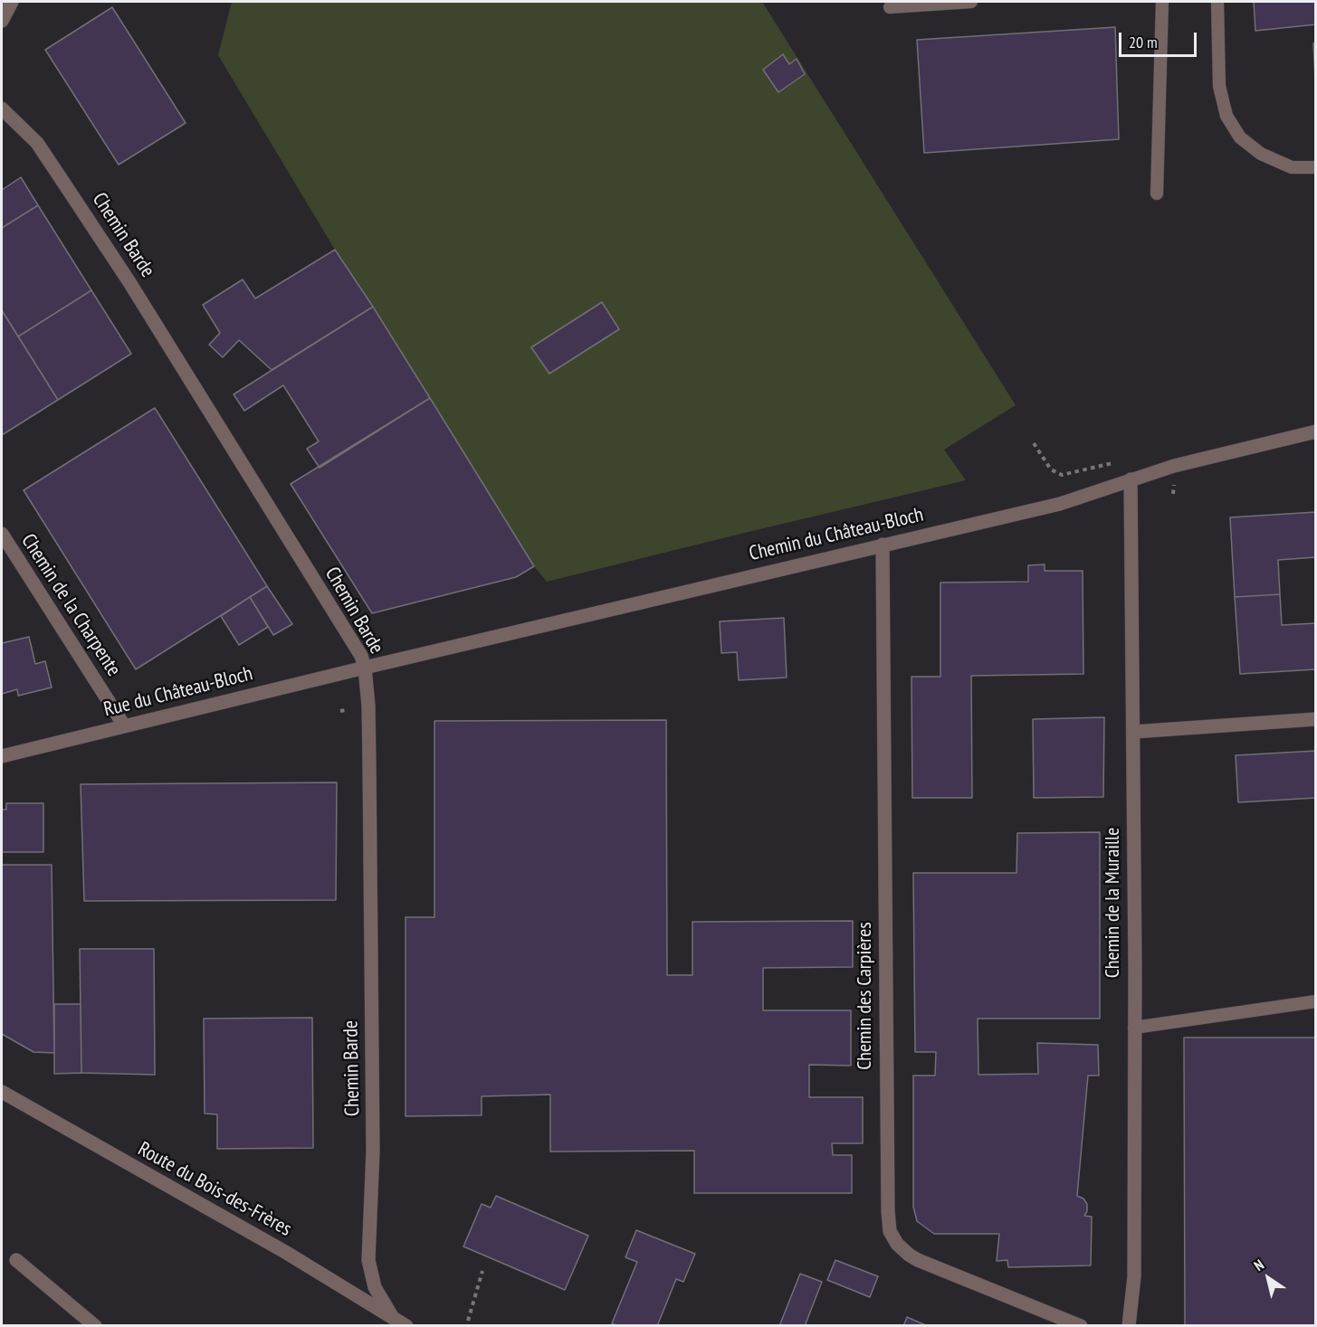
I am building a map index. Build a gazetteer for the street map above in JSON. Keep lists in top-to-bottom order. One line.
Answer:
{"streets":{"street":["Chemin Barde","Chemin du Château-Bloch","Chemin de la Charpente","Rue du Château-Bloch","Chemin de la Muraille","Chemin des Carpières","Route du Bois-des-Frères"]},"crossings":[["Chemin Barde","Chemin du Château-Bloch"],["Chemin Barde","Rue du Château-Bloch"],["Chemin Barde","Route du Bois-des-Frères"],["Chemin du Château-Bloch","Rue du Château-Bloch"],["Chemin du Château-Bloch","Chemin de la Muraille"],["Chemin du Château-Bloch","Chemin des Carpières"],["Chemin de la Charpente","Rue du Château-Bloch"]],"scale_bar":"20 m","north":"top left"}
